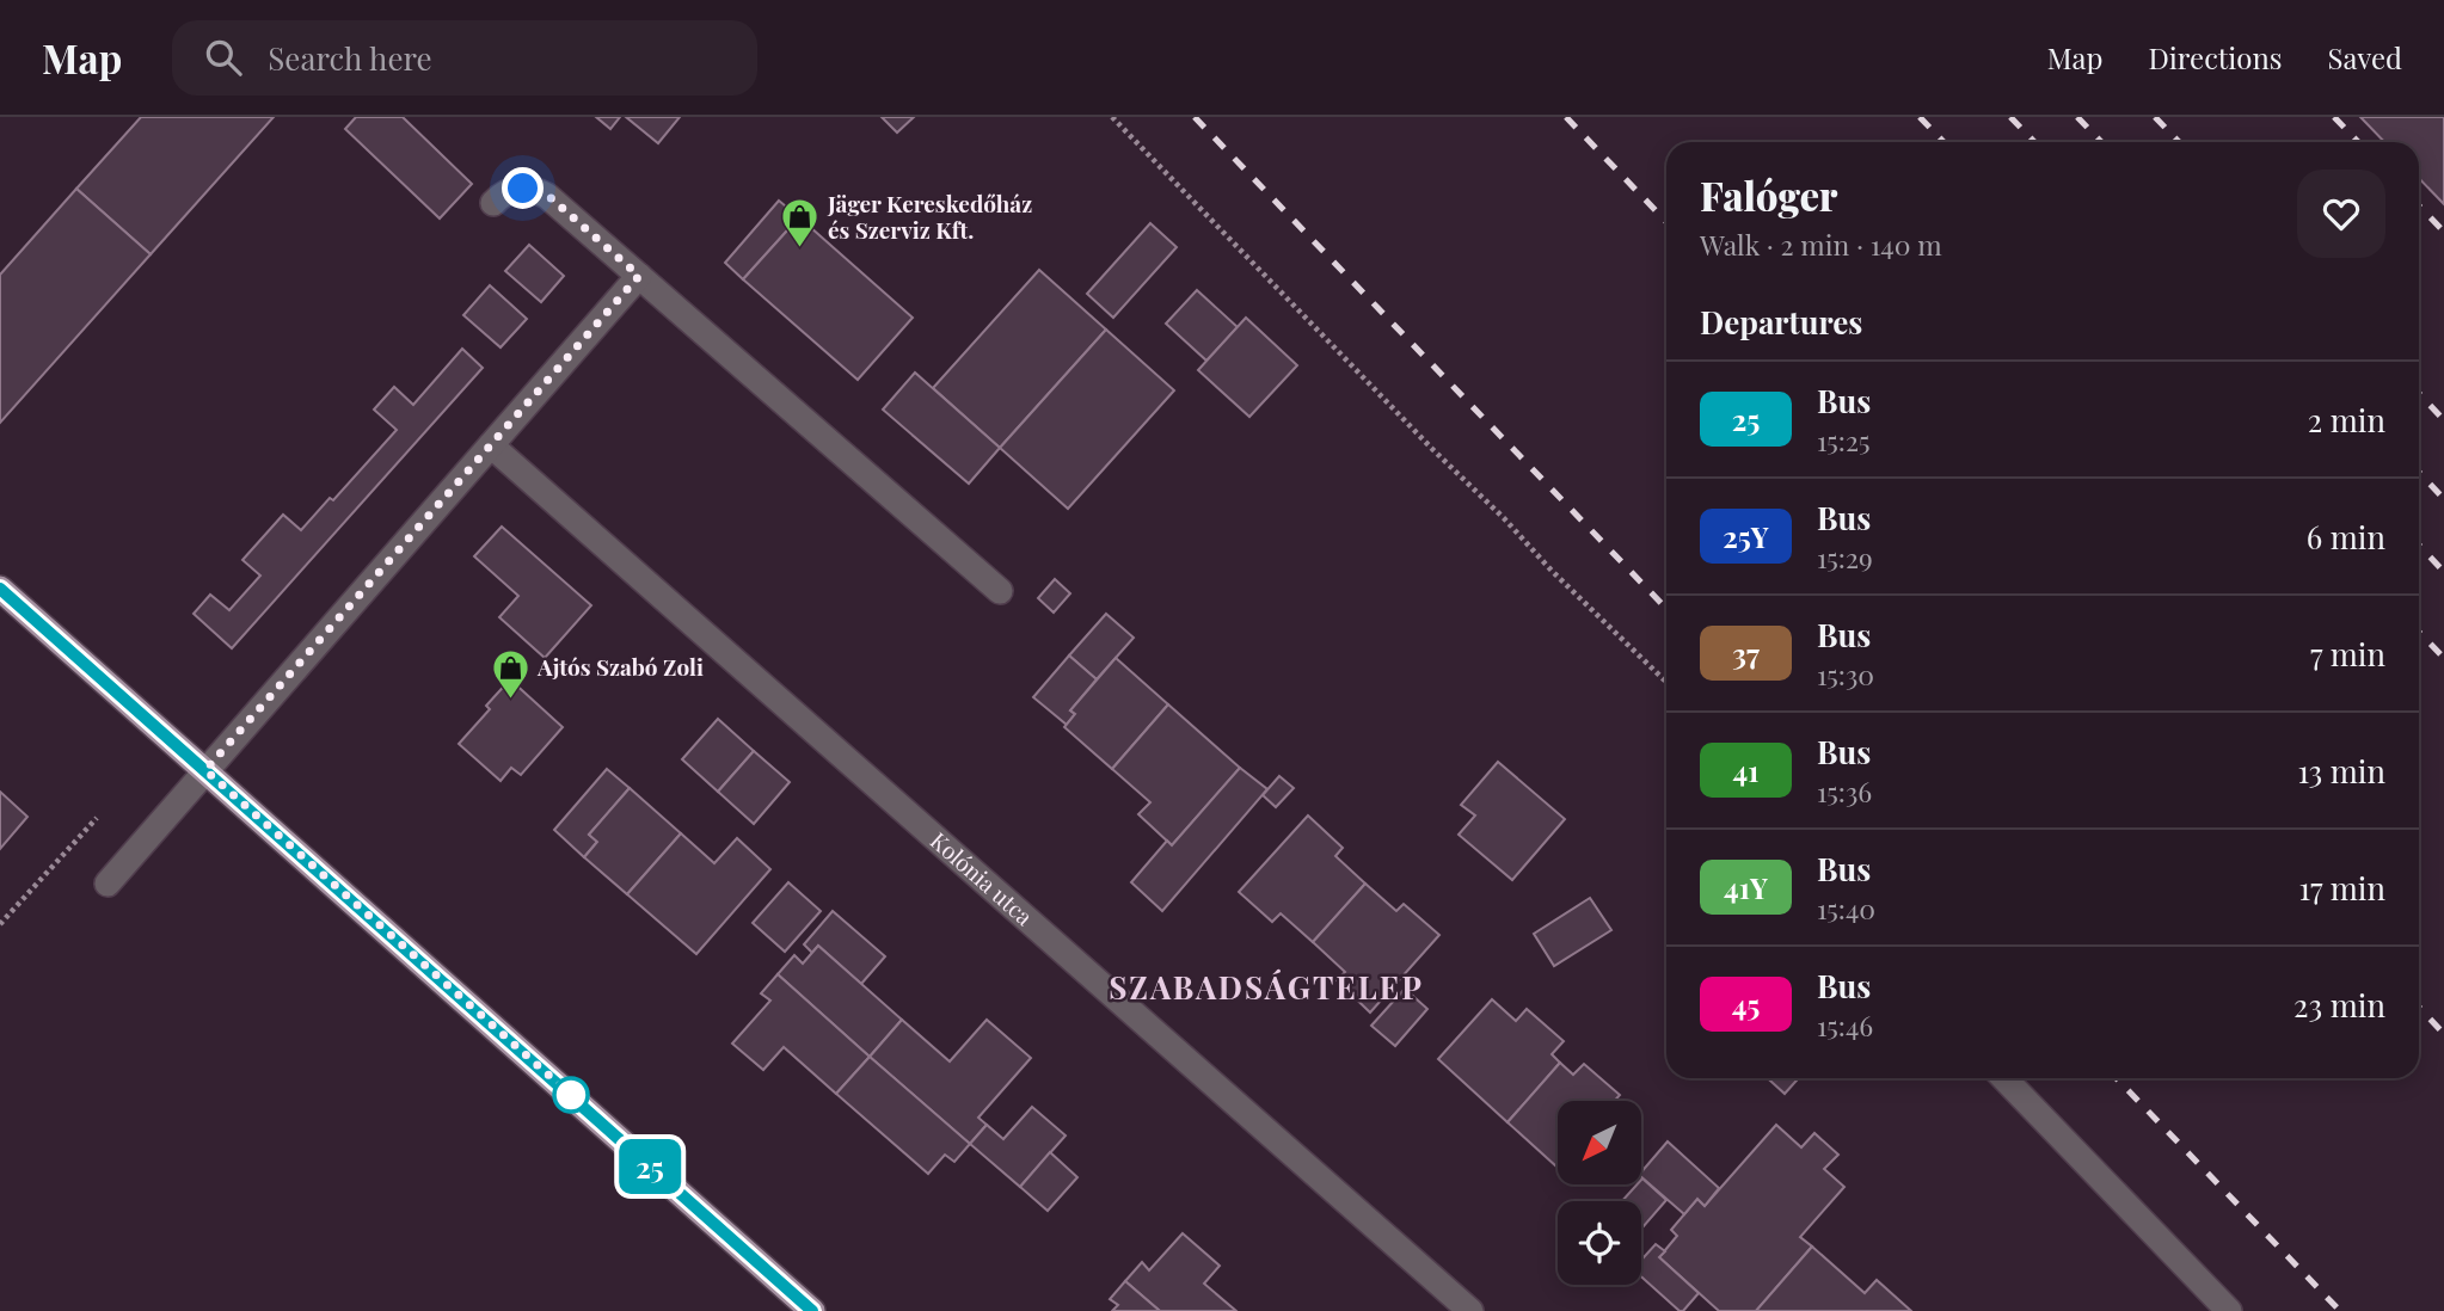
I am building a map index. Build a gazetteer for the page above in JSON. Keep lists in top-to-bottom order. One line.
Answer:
{"streets":{"street":["Kolónia utca"]},"districts":["SZABADSÁGTELEP"],"places":{"shop":["Jäger Kereskedőház és Szerviz Kft.","Ajtós Szabó Zoli"]},"lines":["bus line 25"],"north":"bottom left","page":{"header":"Map","search":"Search here","nav":["Map","Directions","Saved"],"on_map":"25","heading":[["Falóger","Walk · 2 min · 140 m"],"Departures"],"list":[{"mark":"25","name":"Bus","note":"15:25","value":"2 min"},{"mark":"25Y","name":"Bus","note":"15:29","value":"6 min"},{"mark":"37","name":"Bus","note":"15:30","value":"7 min"},{"mark":"41","name":"Bus","note":"15:36","value":"13 min"},{"mark":"41Y","name":"Bus","note":"15:40","value":"17 min"},{"mark":"45","name":"Bus","note":"15:46","value":"23 min"}]}}
